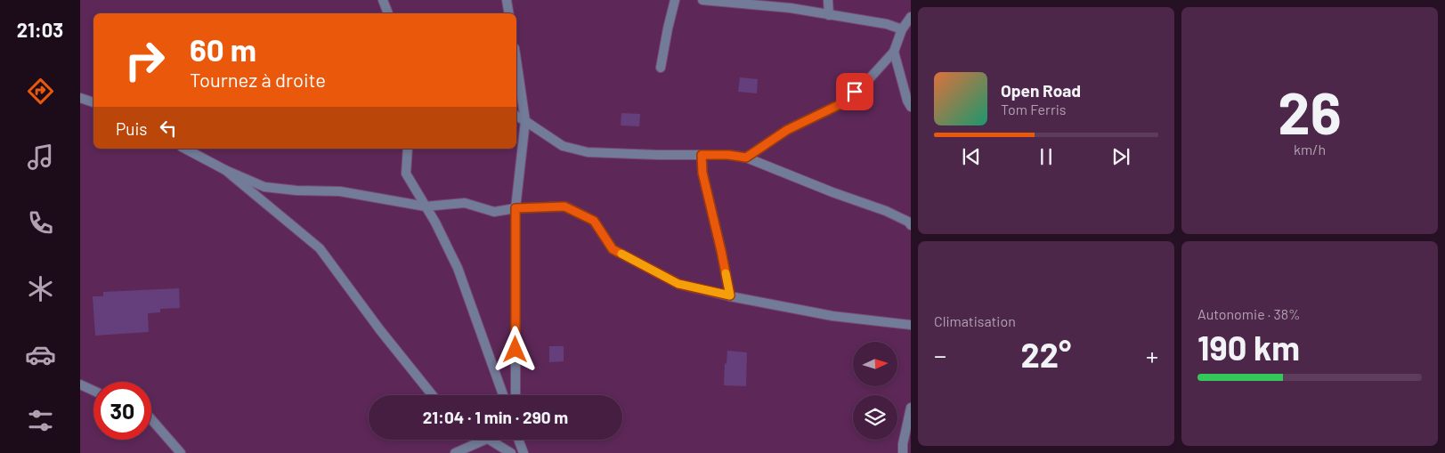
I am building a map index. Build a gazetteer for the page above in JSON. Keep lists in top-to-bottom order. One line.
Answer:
{"north":"right","page":{"tabs":"21:03","tile":[["26","km/h"],"Climatisation",["Autonomie · 38%","190 km"]],"turn":["60 m","Tournez à droite"],"song":["Open Road","Tom Ferris"],"then":"Puis","heat":["−","22°","+"],"limit":"30","trip":"21:04 · 1 min · 290 m"}}
